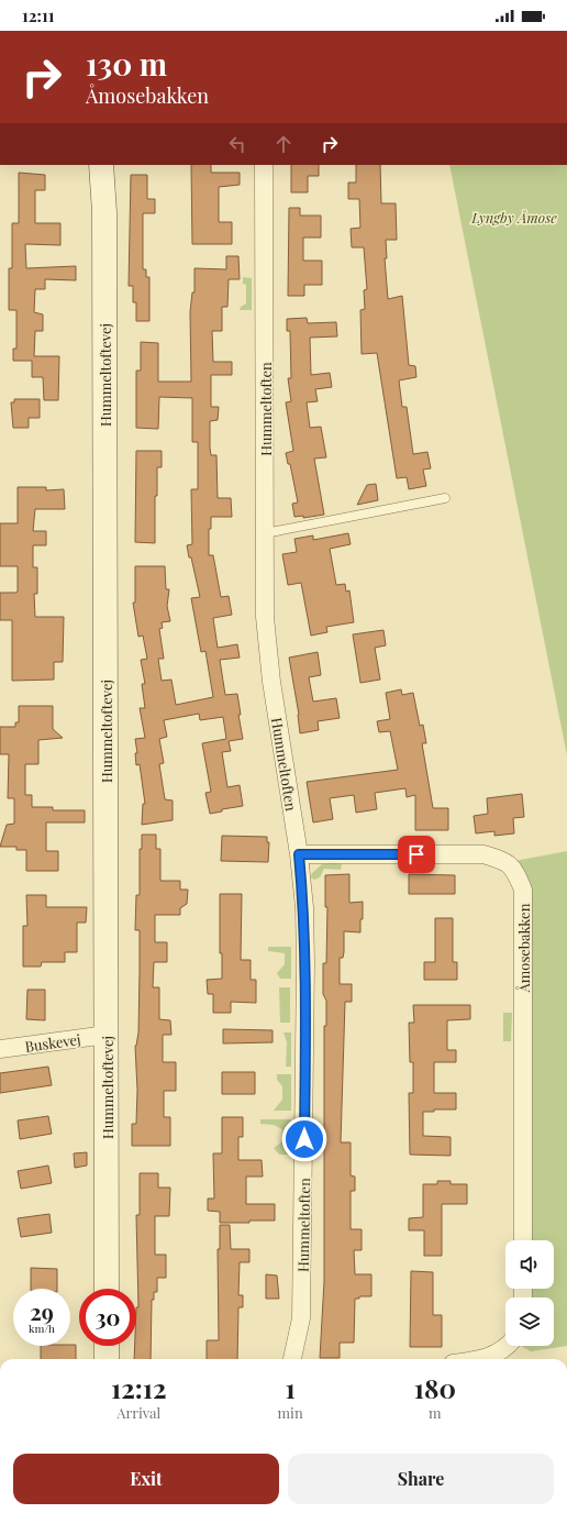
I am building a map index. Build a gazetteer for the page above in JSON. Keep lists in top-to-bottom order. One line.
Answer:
{"streets":{"street":["Hummeltoftevej","Hummeltoften","Åmosebakken","Buskevej"]},"crossings":[["Hummeltoftevej","Buskevej"],["Hummeltoften","Åmosebakken"]],"parks":["Lyngby Åmose"],"page":{"status":"12:11","turn":["130 m","Åmosebakken"],"speed":"29 km/h","limit":"30","eta":["12:12","Arrival","1","min","180","m"],"buttons":["Exit","Share"]}}
